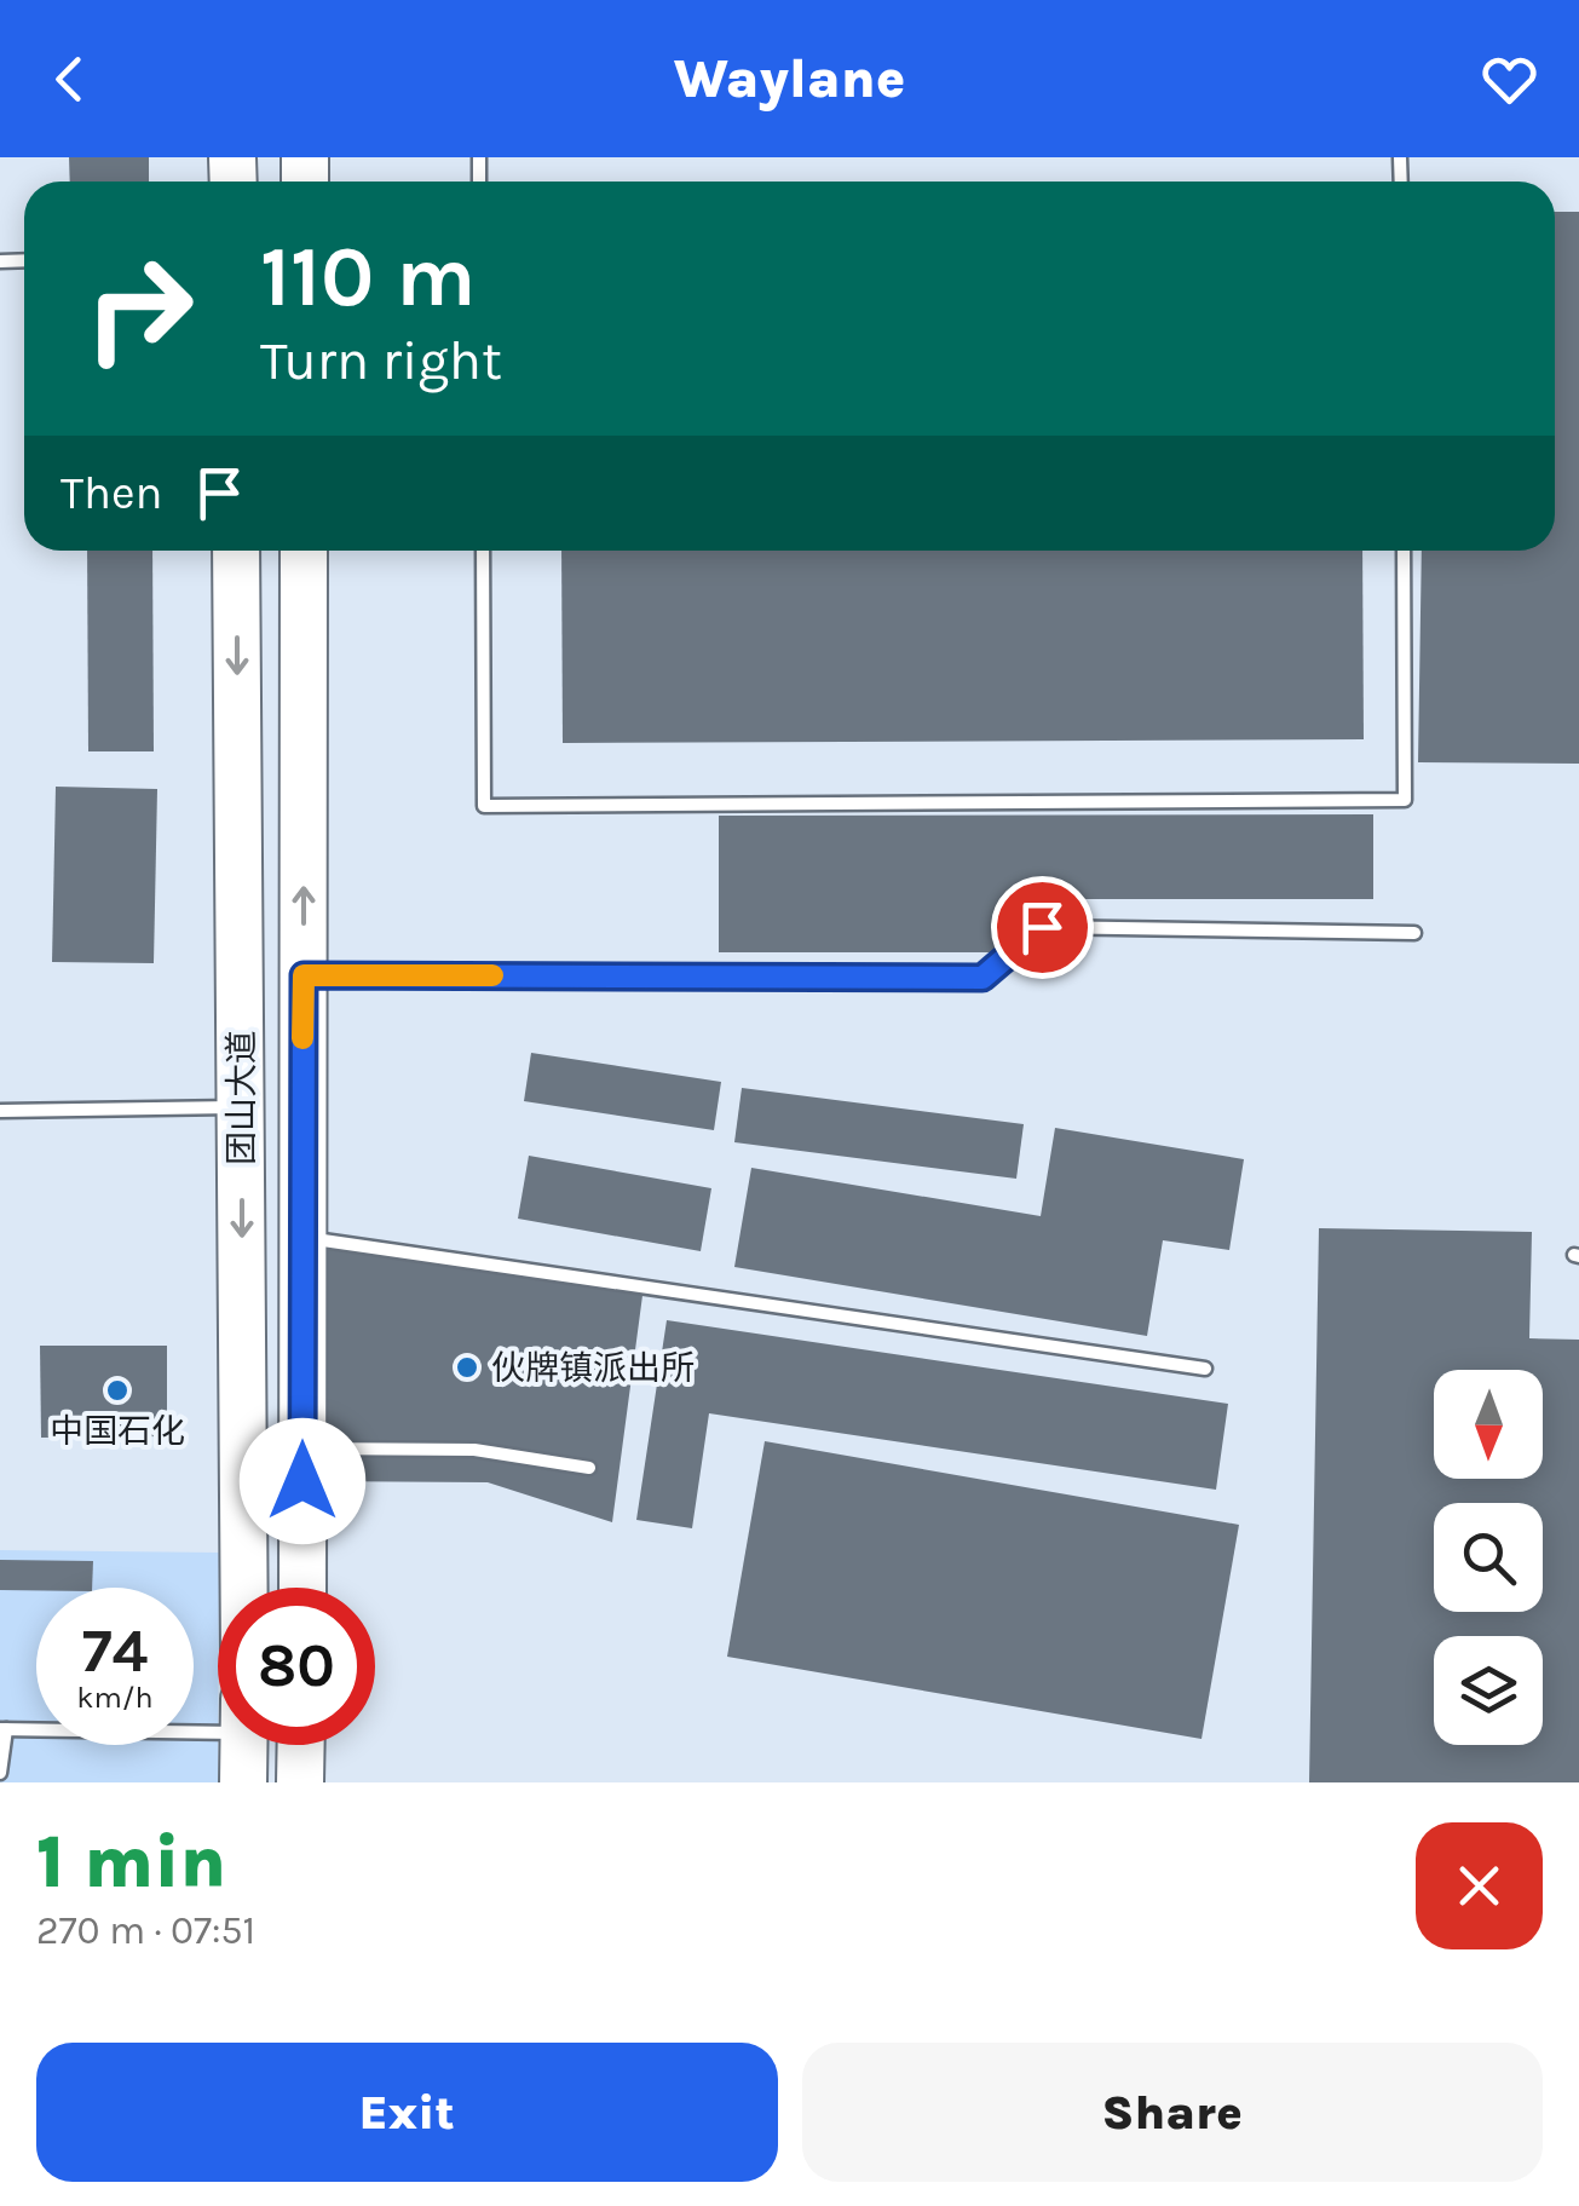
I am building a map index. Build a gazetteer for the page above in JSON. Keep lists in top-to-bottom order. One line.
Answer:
{"streets":{"highway":["团山大道"]},"places":["伙牌镇派出所","中国石化"],"north":"bottom","page":{"header":"Waylane","turn":["110 m","Turn right"],"then":"Then","speed":"74 km/h","limit":"80","heading":["1 min","270 m · 07:51"],"buttons":["Exit","Share"]}}
